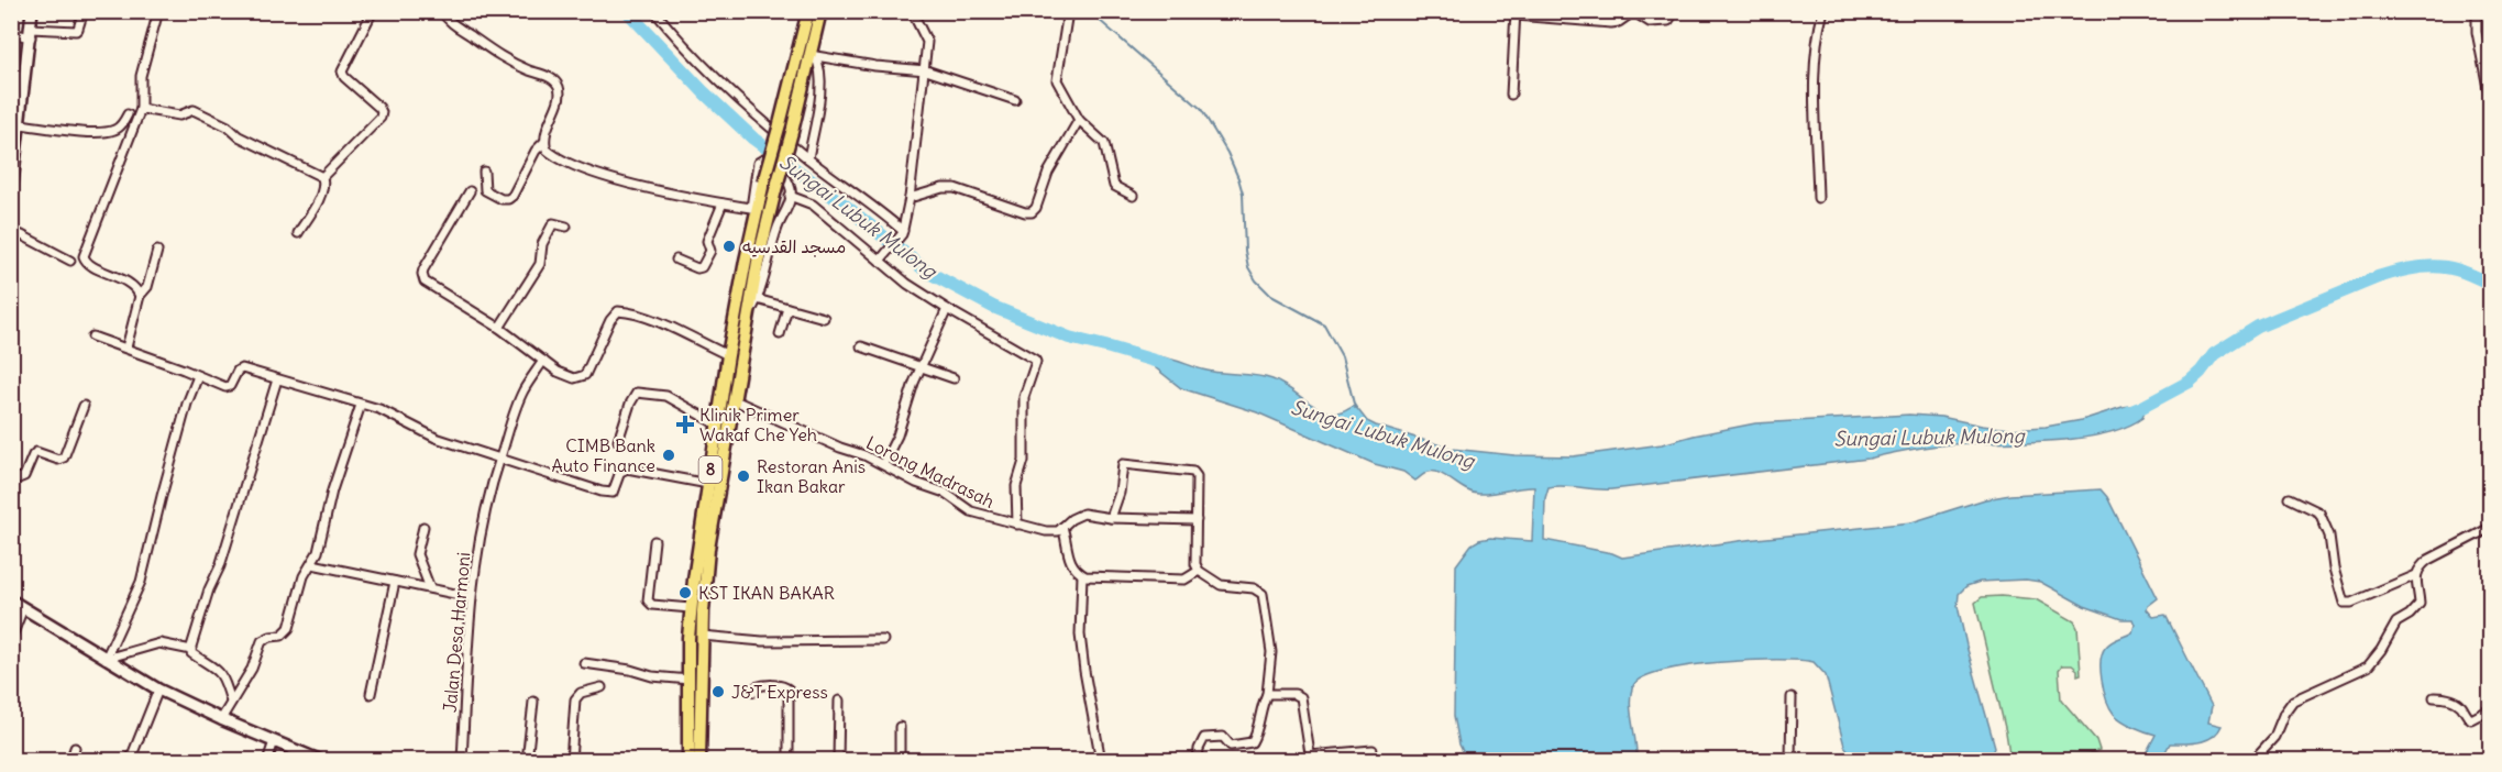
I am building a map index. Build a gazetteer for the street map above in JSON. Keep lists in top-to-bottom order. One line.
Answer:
{"streets":{"main road":["8"],"street":["Lorong Madrasah","Jalan Desa Harmoni"]},"crossings":[["8","Lorong Madrasah"]],"water":["Sungai Lubuk Mulong"],"places":{"other":["مسجد القدسيه","CIMB Bank Auto Finance","Restoran Anis Ikan Bakar","KST IKAN BAKAR","J&T Express"],"health":["Klinik Primer Wakaf Che Yeh"]}}
